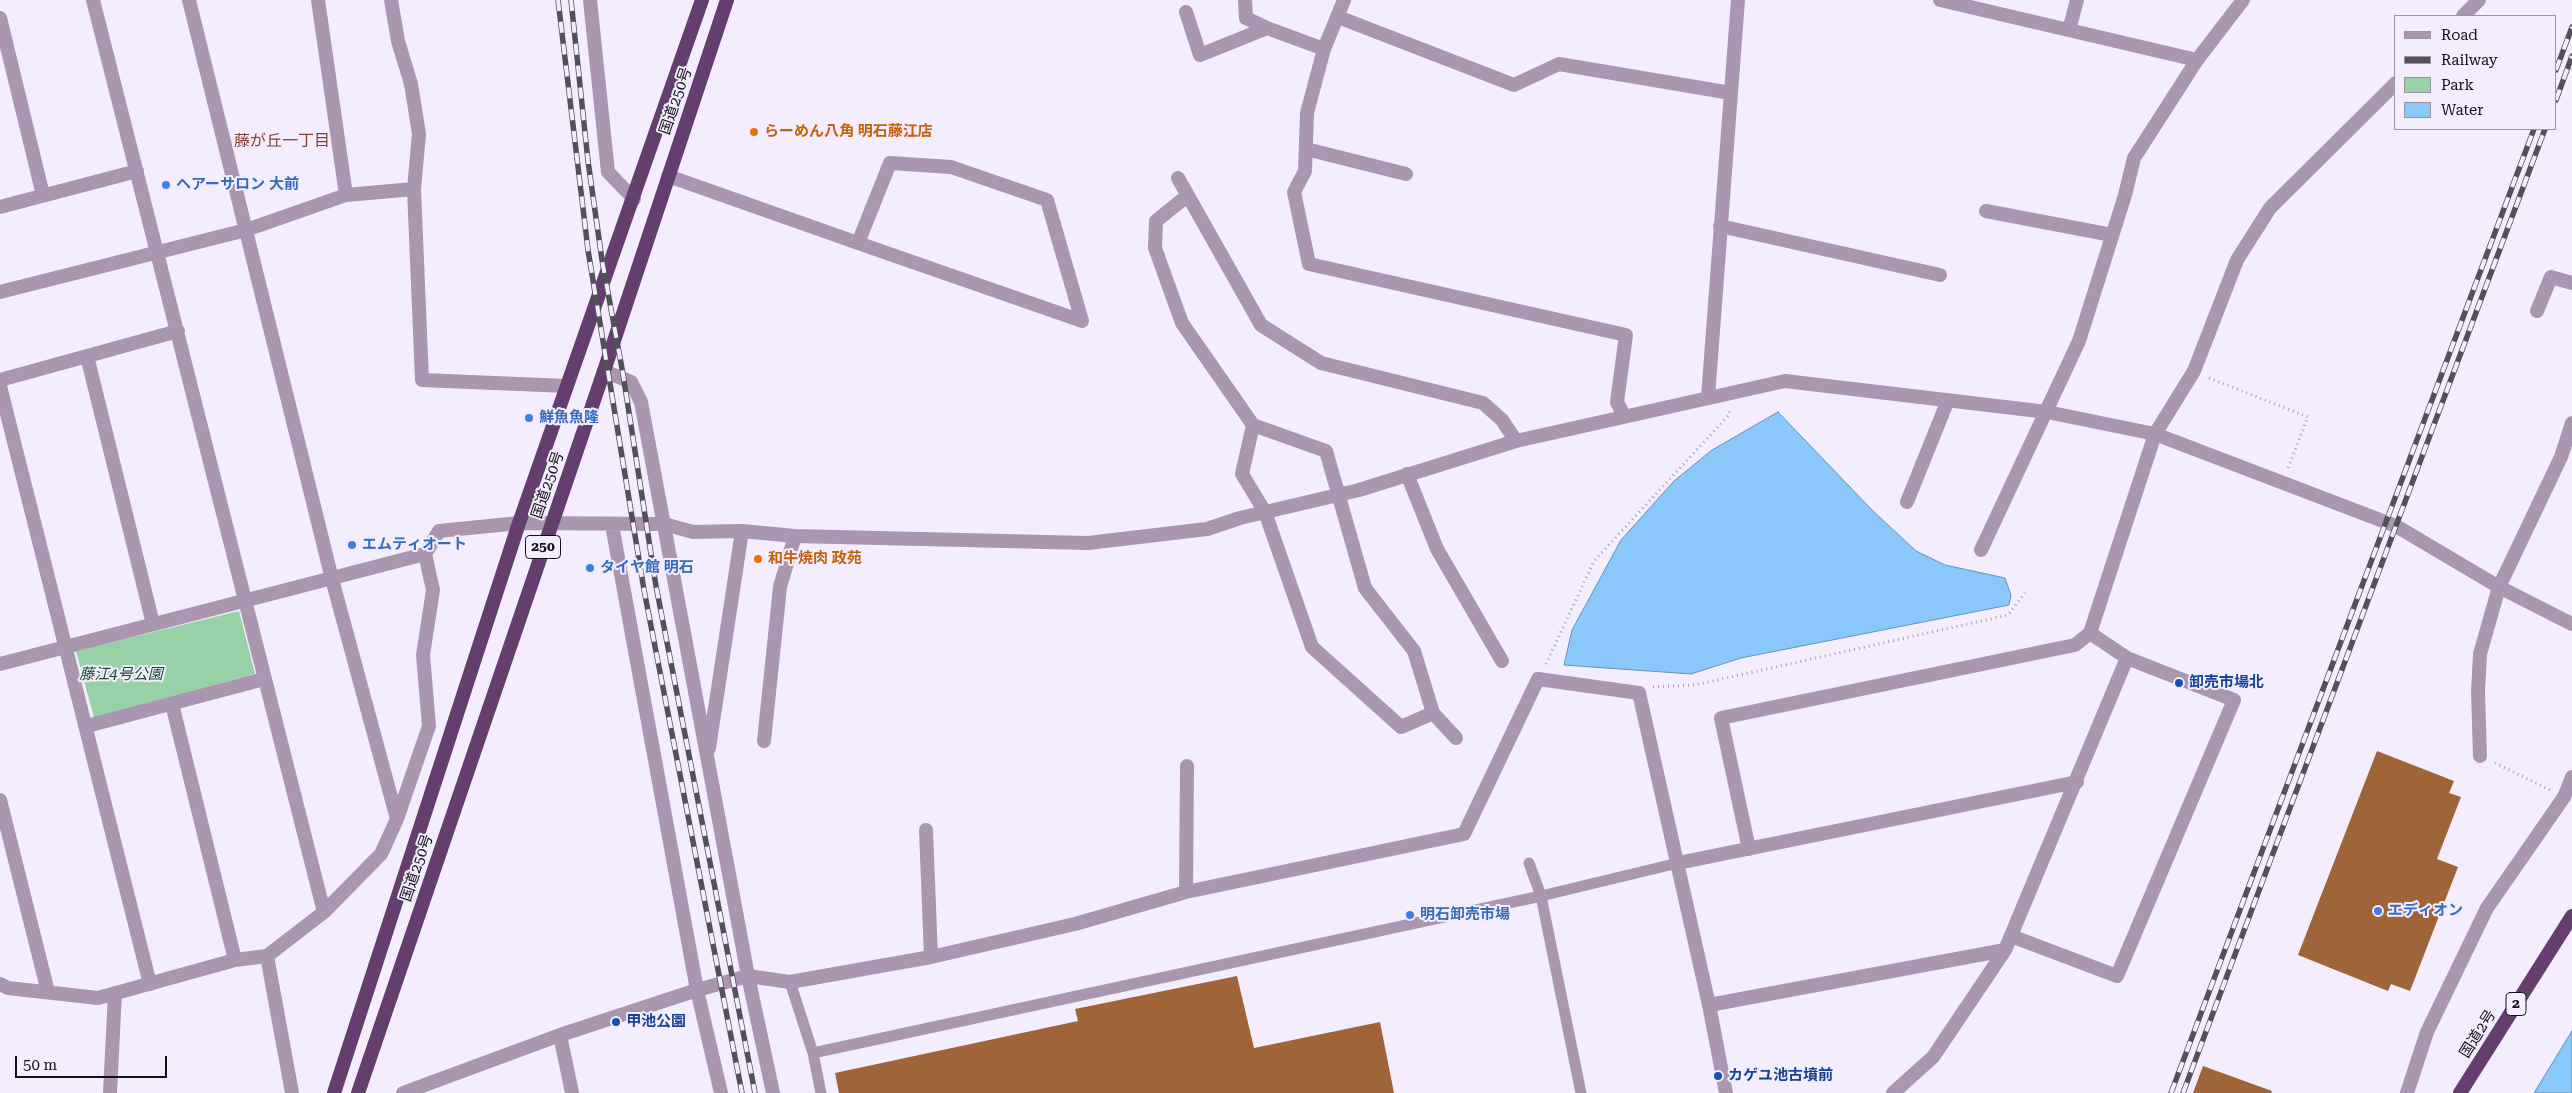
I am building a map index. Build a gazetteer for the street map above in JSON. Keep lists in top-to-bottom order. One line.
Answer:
{"streets":{"highway":["国道250号","250","2","国道2号"]},"districts":["藤が丘一丁目"],"parks":["藤江4号公園"],"places":["らーめん八角 明石藤江店","ヘアーサロン 大前","鮮魚魚隆","エムティオート","和牛焼肉 政苑","タイヤ館 明石","卸売市場北","エディオン","明石卸売市場","甲池公園","カゲユ池古墳前"],"legend":["Road","Railway","Park","Water"],"scale_bar":"50 m"}
